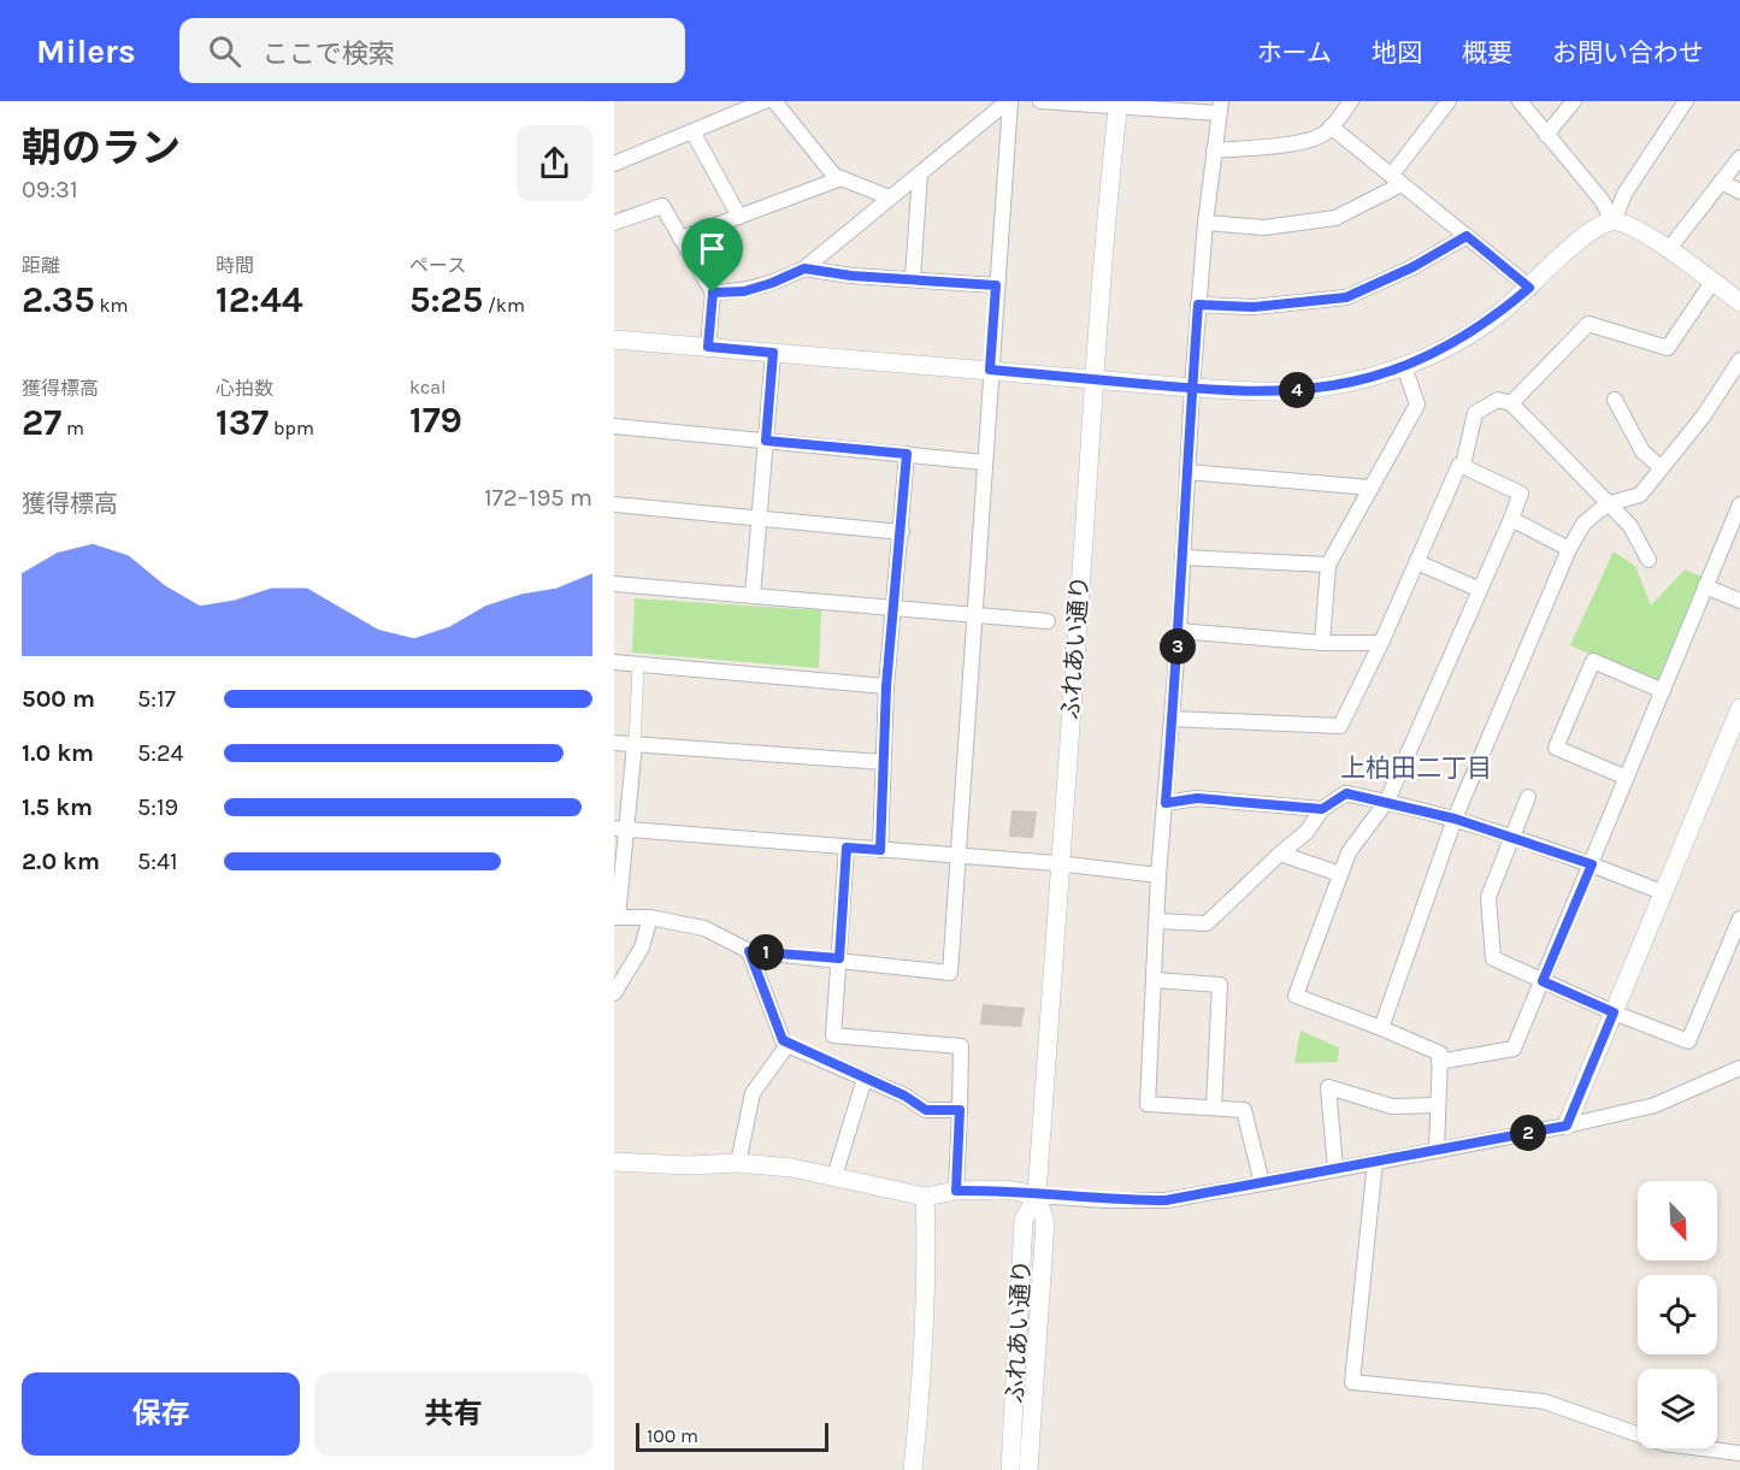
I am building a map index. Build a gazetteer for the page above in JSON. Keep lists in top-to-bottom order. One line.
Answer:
{"streets":{"street":["ふれあい通り"]},"districts":["上柏田二丁目"],"scale_bar":"100 m","north":"bottom right","page":{"header":"Milers","search":"ここで検索","nav":["ホーム","地図","概要","お問い合わせ"],"heading":["朝のラン","09:31"],"stats":[["距離","2.35 km"],["時間","12:44"],["ペース","5:25 /km"],["獲得標高","27 m"],["心拍数","137 bpm"],["kcal","179"]],"pins":["4","3","1","2"],"chart":["獲得標高","172–195 m"],"list":[{"name":"500 m","note":"5:17"},{"name":"1.0 km","note":"5:24"},{"name":"1.5 km","note":"5:19"},{"name":"2.0 km","note":"5:41"}],"buttons":["保存","共有"],"scale":"100 m"}}
